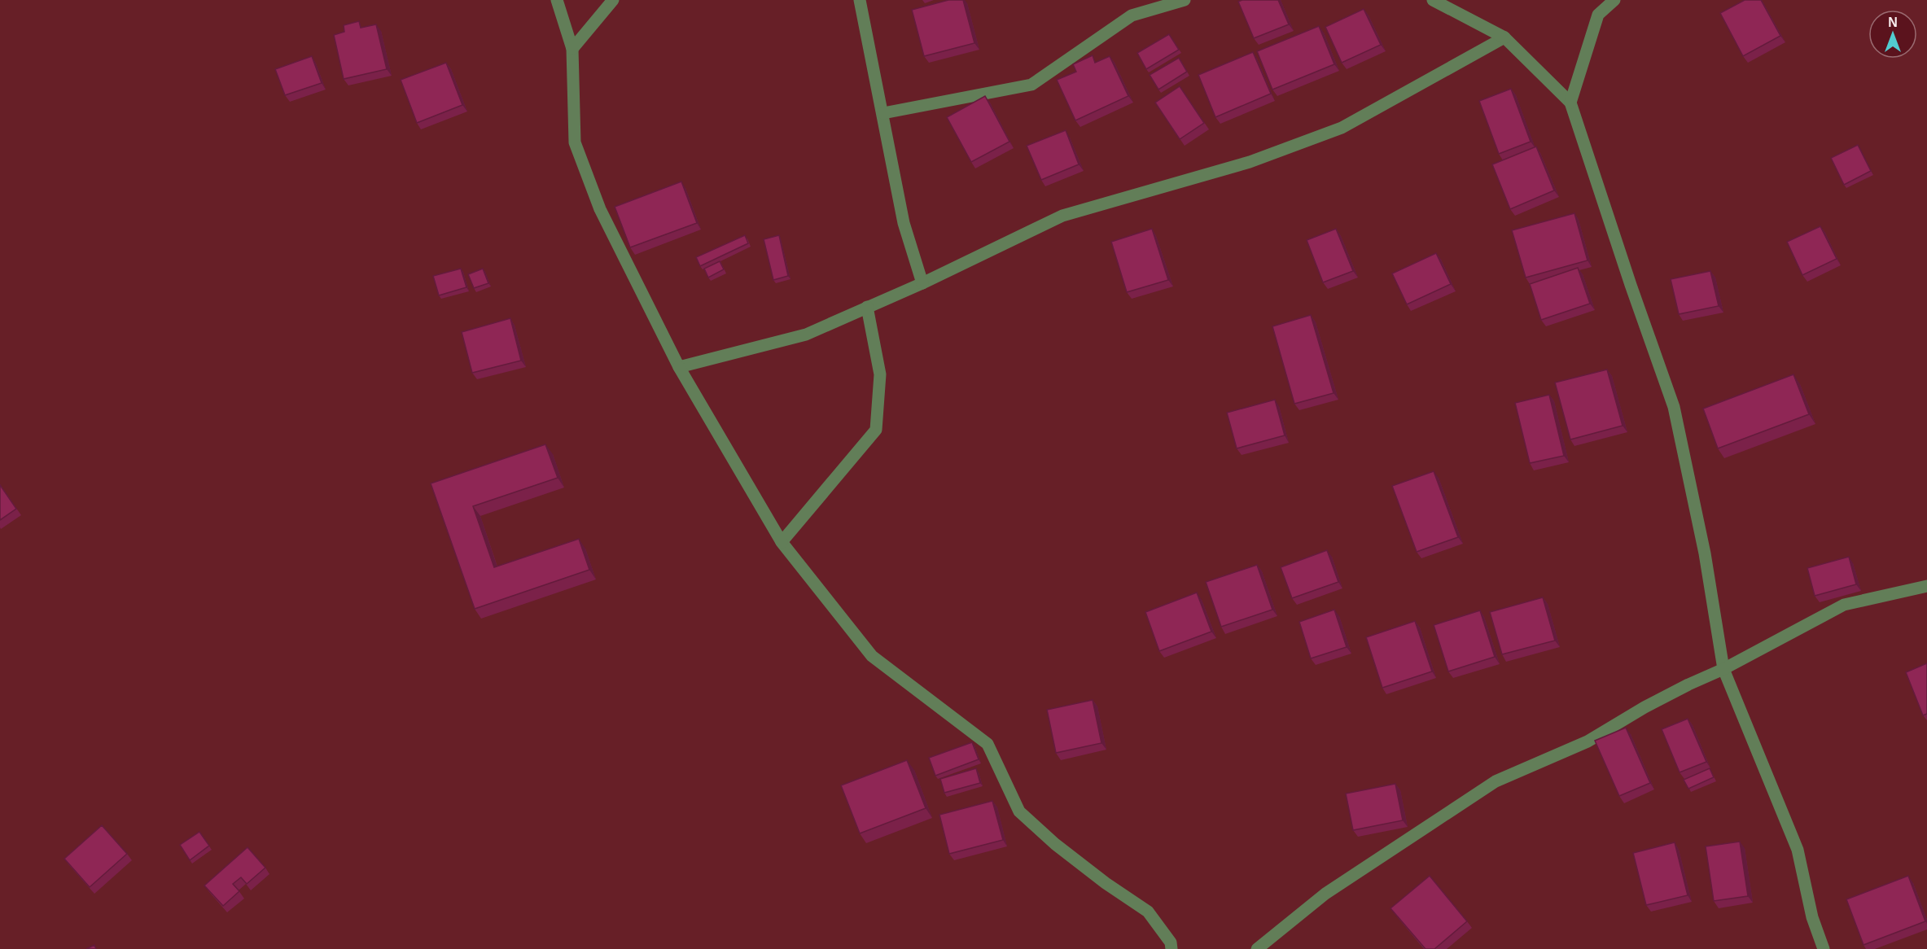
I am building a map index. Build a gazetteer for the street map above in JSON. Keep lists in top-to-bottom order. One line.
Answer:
{"north":"top"}
